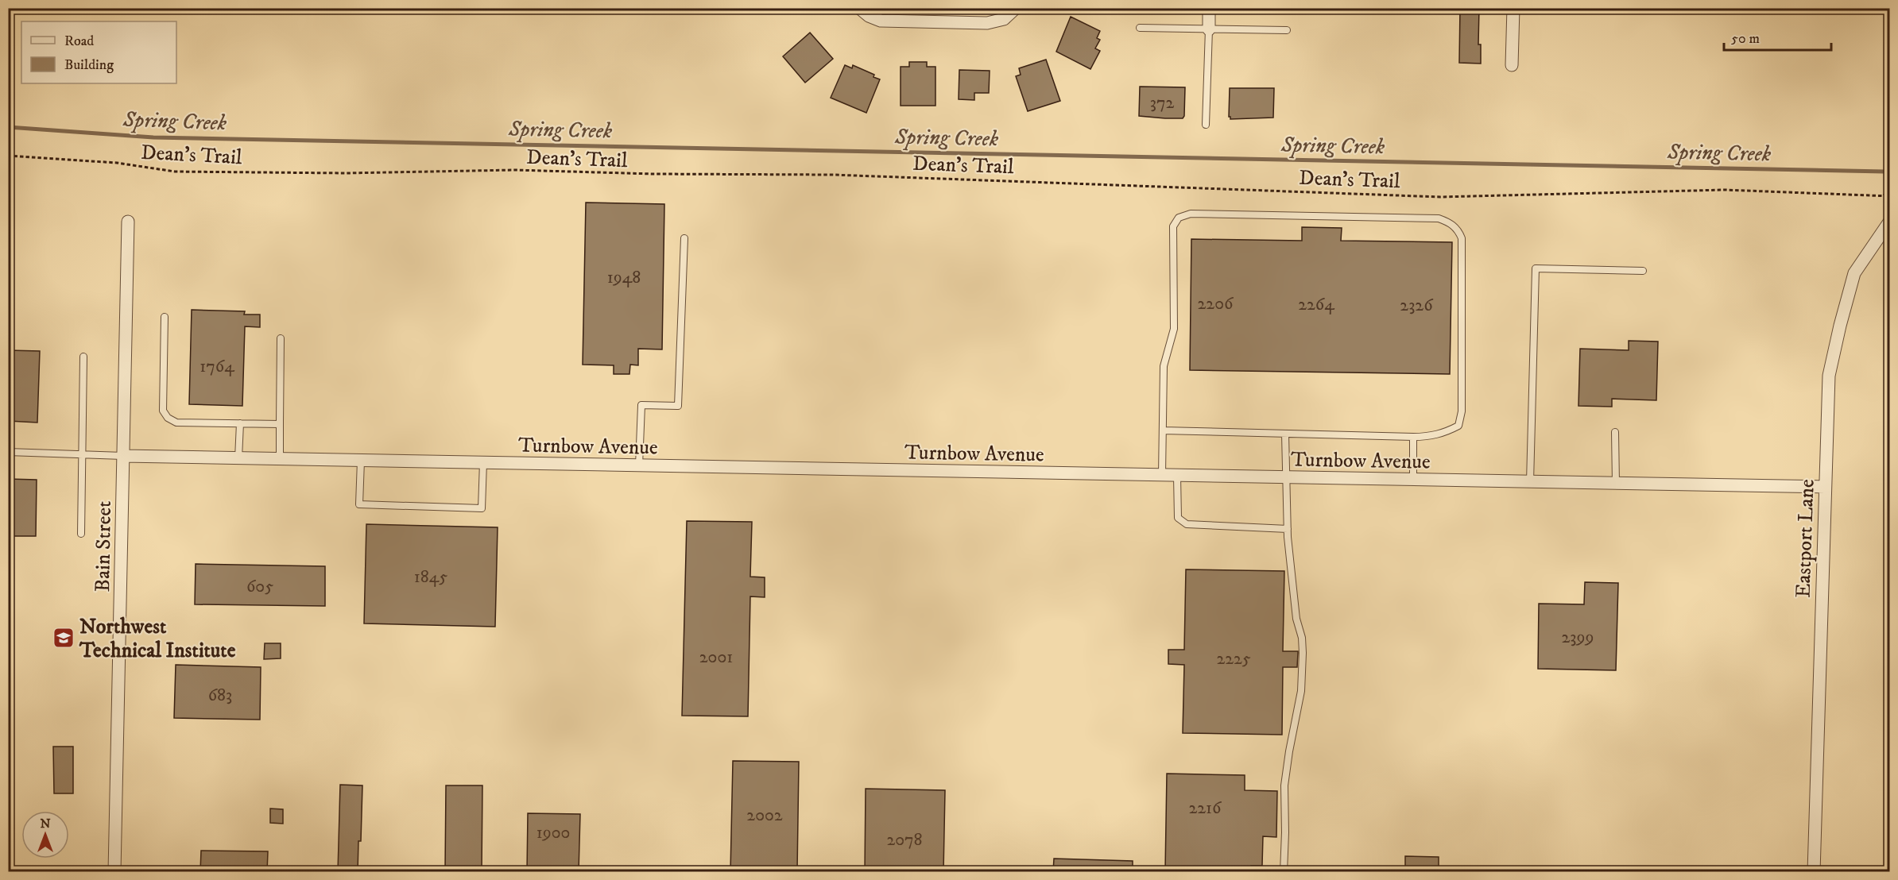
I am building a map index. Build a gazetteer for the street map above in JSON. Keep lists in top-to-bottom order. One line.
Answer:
{"streets":{"street":["Turnbow Avenue","Eastport Lane","Bain Street"],"path":["Dean's Trail"]},"crossings":[["Turnbow Avenue","Eastport Lane"],["Turnbow Avenue","Bain Street"]],"water":["Spring Creek"],"places":{"school or university":["Northwest Technical Institute"]},"house_numbers":["372","1948","2206","2264","2326","1764","1845","605","2399","2001","2225","683","2216","2002","1900","2078"],"legend":["Road","Building"],"scale_bar":"50 m","north":"top"}
